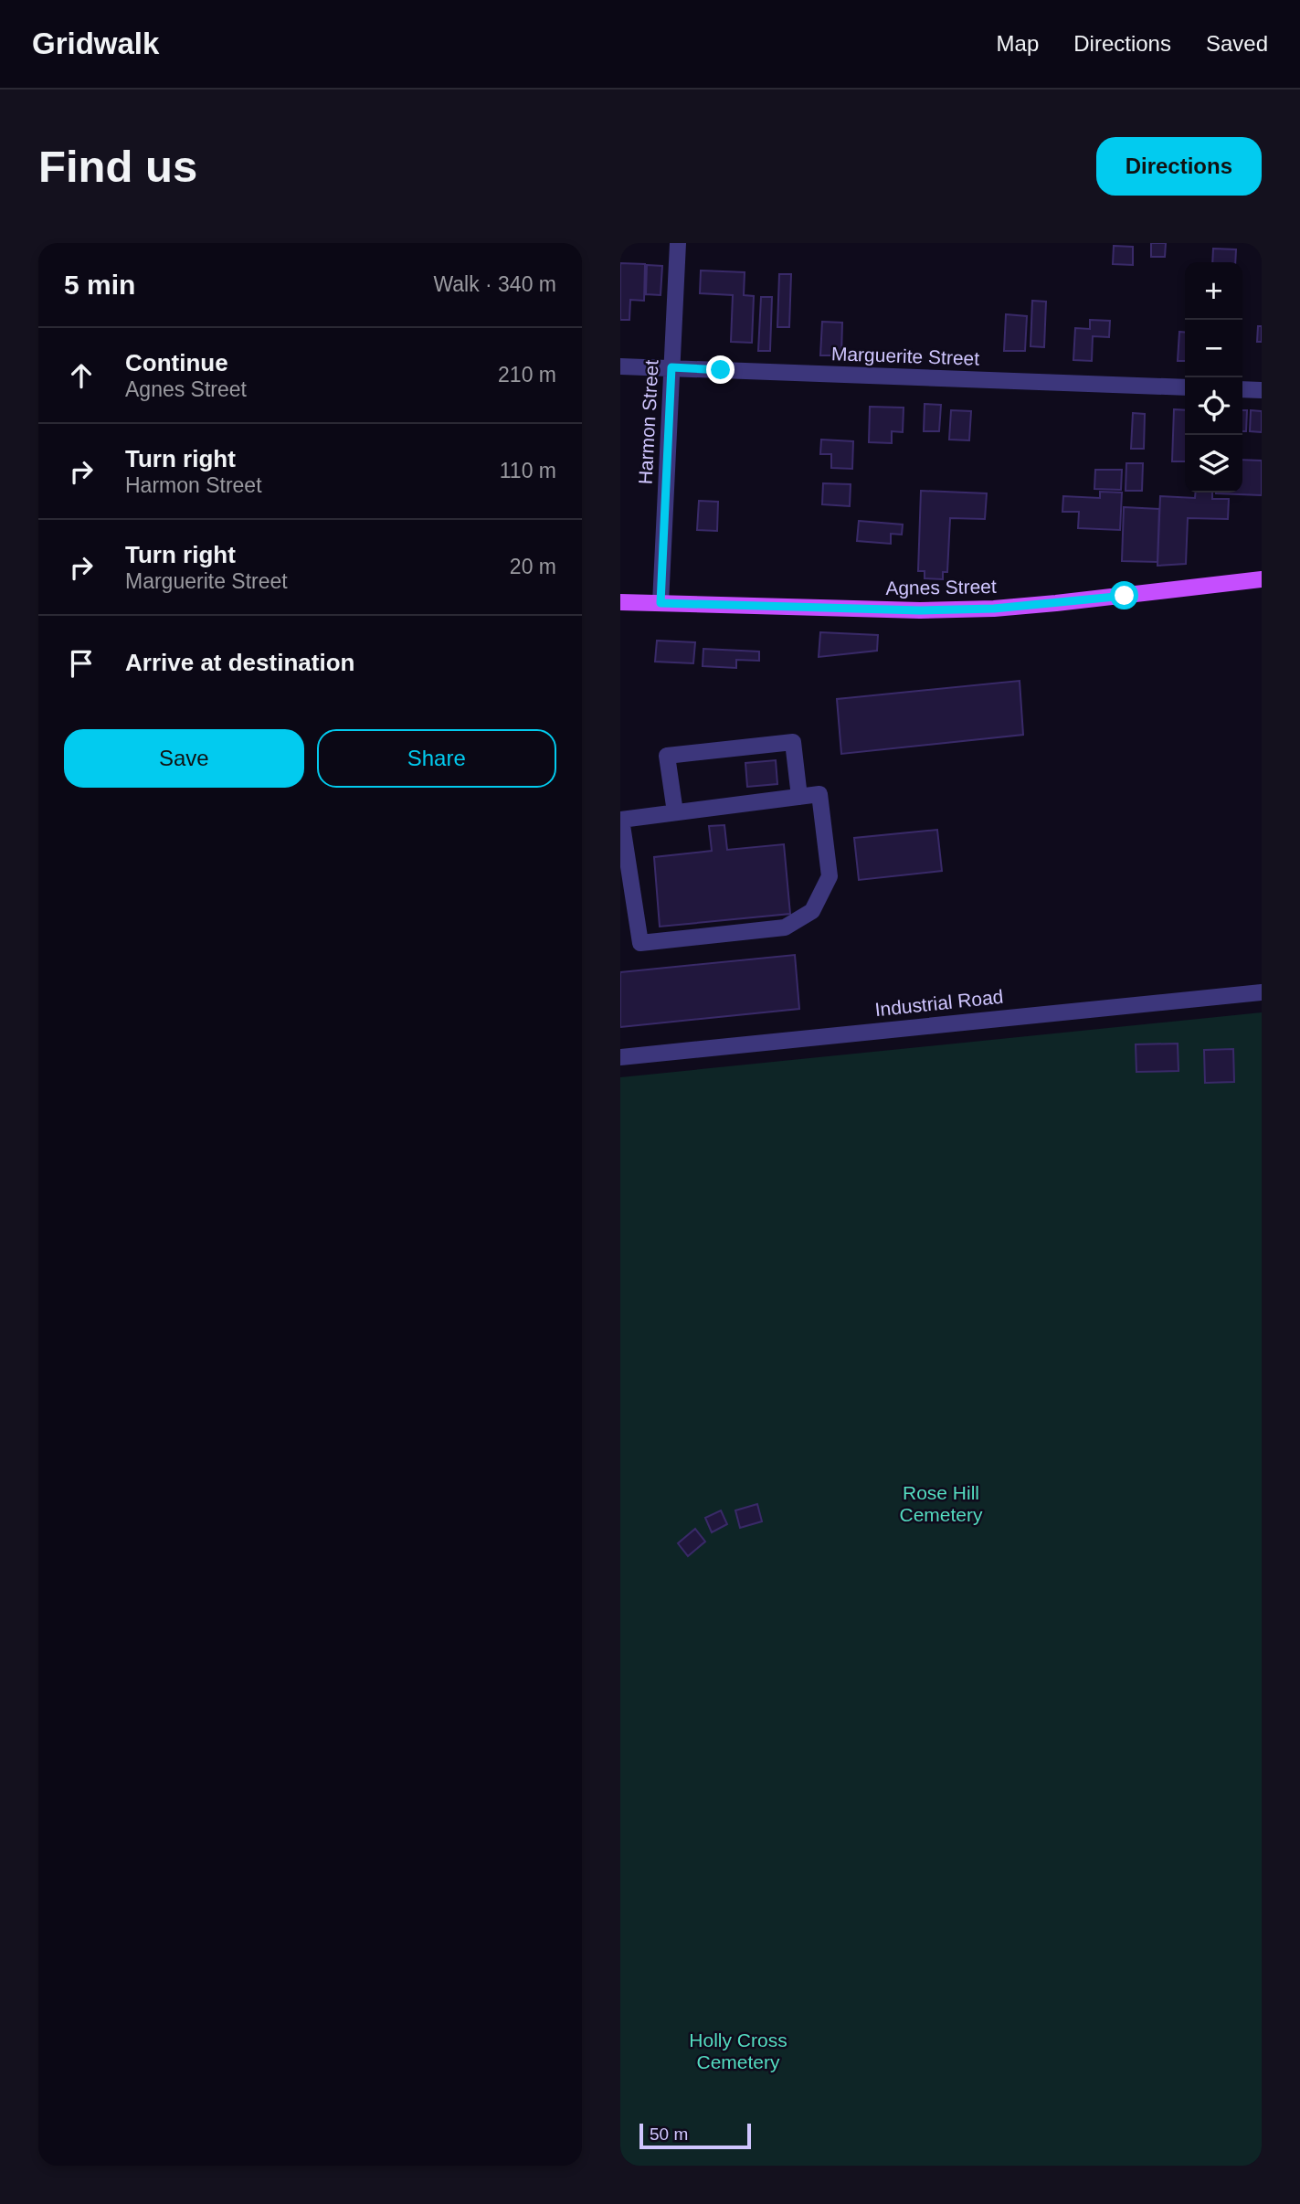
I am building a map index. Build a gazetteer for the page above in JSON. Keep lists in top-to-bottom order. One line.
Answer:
{"streets":{"main road":["Agnes Street"],"street":["Marguerite Street","Harmon Street","Industrial Road"]},"crossings":[["Marguerite Street","Harmon Street"],["Harmon Street","Agnes Street"]],"parks":["Rose Hill Cemetery","Holly Cross Cemetery"],"scale_bar":"50 m","page":{"header":"Gridwalk","nav":["Map","Directions","Saved"],"buttons":["Directions",["Save","Share"]],"title":"Find us","heading":["5 min","Walk · 340 m"],"map_buttons":["+","−"],"list":[["Continue","Agnes Street","210 m"],["Turn right","Harmon Street","110 m"],["Turn right","Marguerite Street","20 m"],"Arrive at destination"],"scale":"50 m"}}
